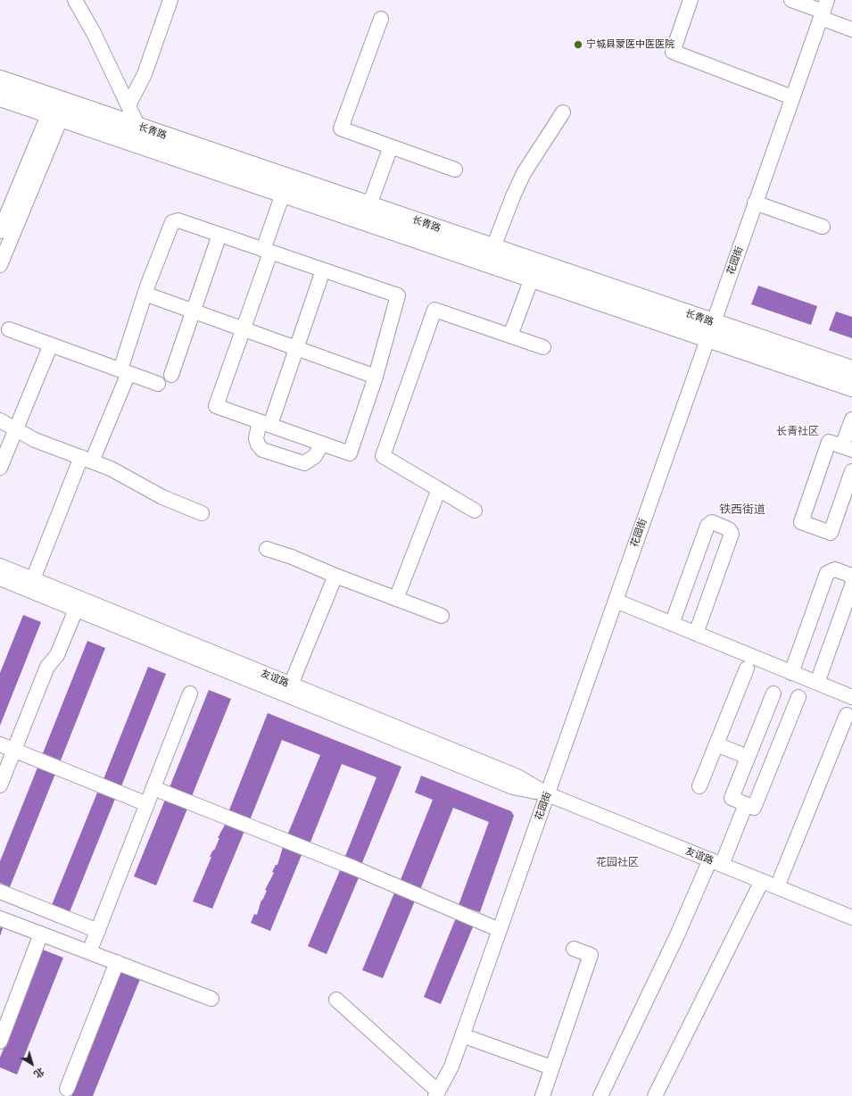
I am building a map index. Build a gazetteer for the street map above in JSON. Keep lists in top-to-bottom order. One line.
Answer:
{"streets":{"main road":["长青路"],"street":["花园街","友谊路"]},"crossings":[["长青路","花园街"],["花园街","友谊路"]],"districts":["长青社区","铁西街道","花园社区"],"places":["宁城县蒙医中医医院"],"north":"bottom right"}
